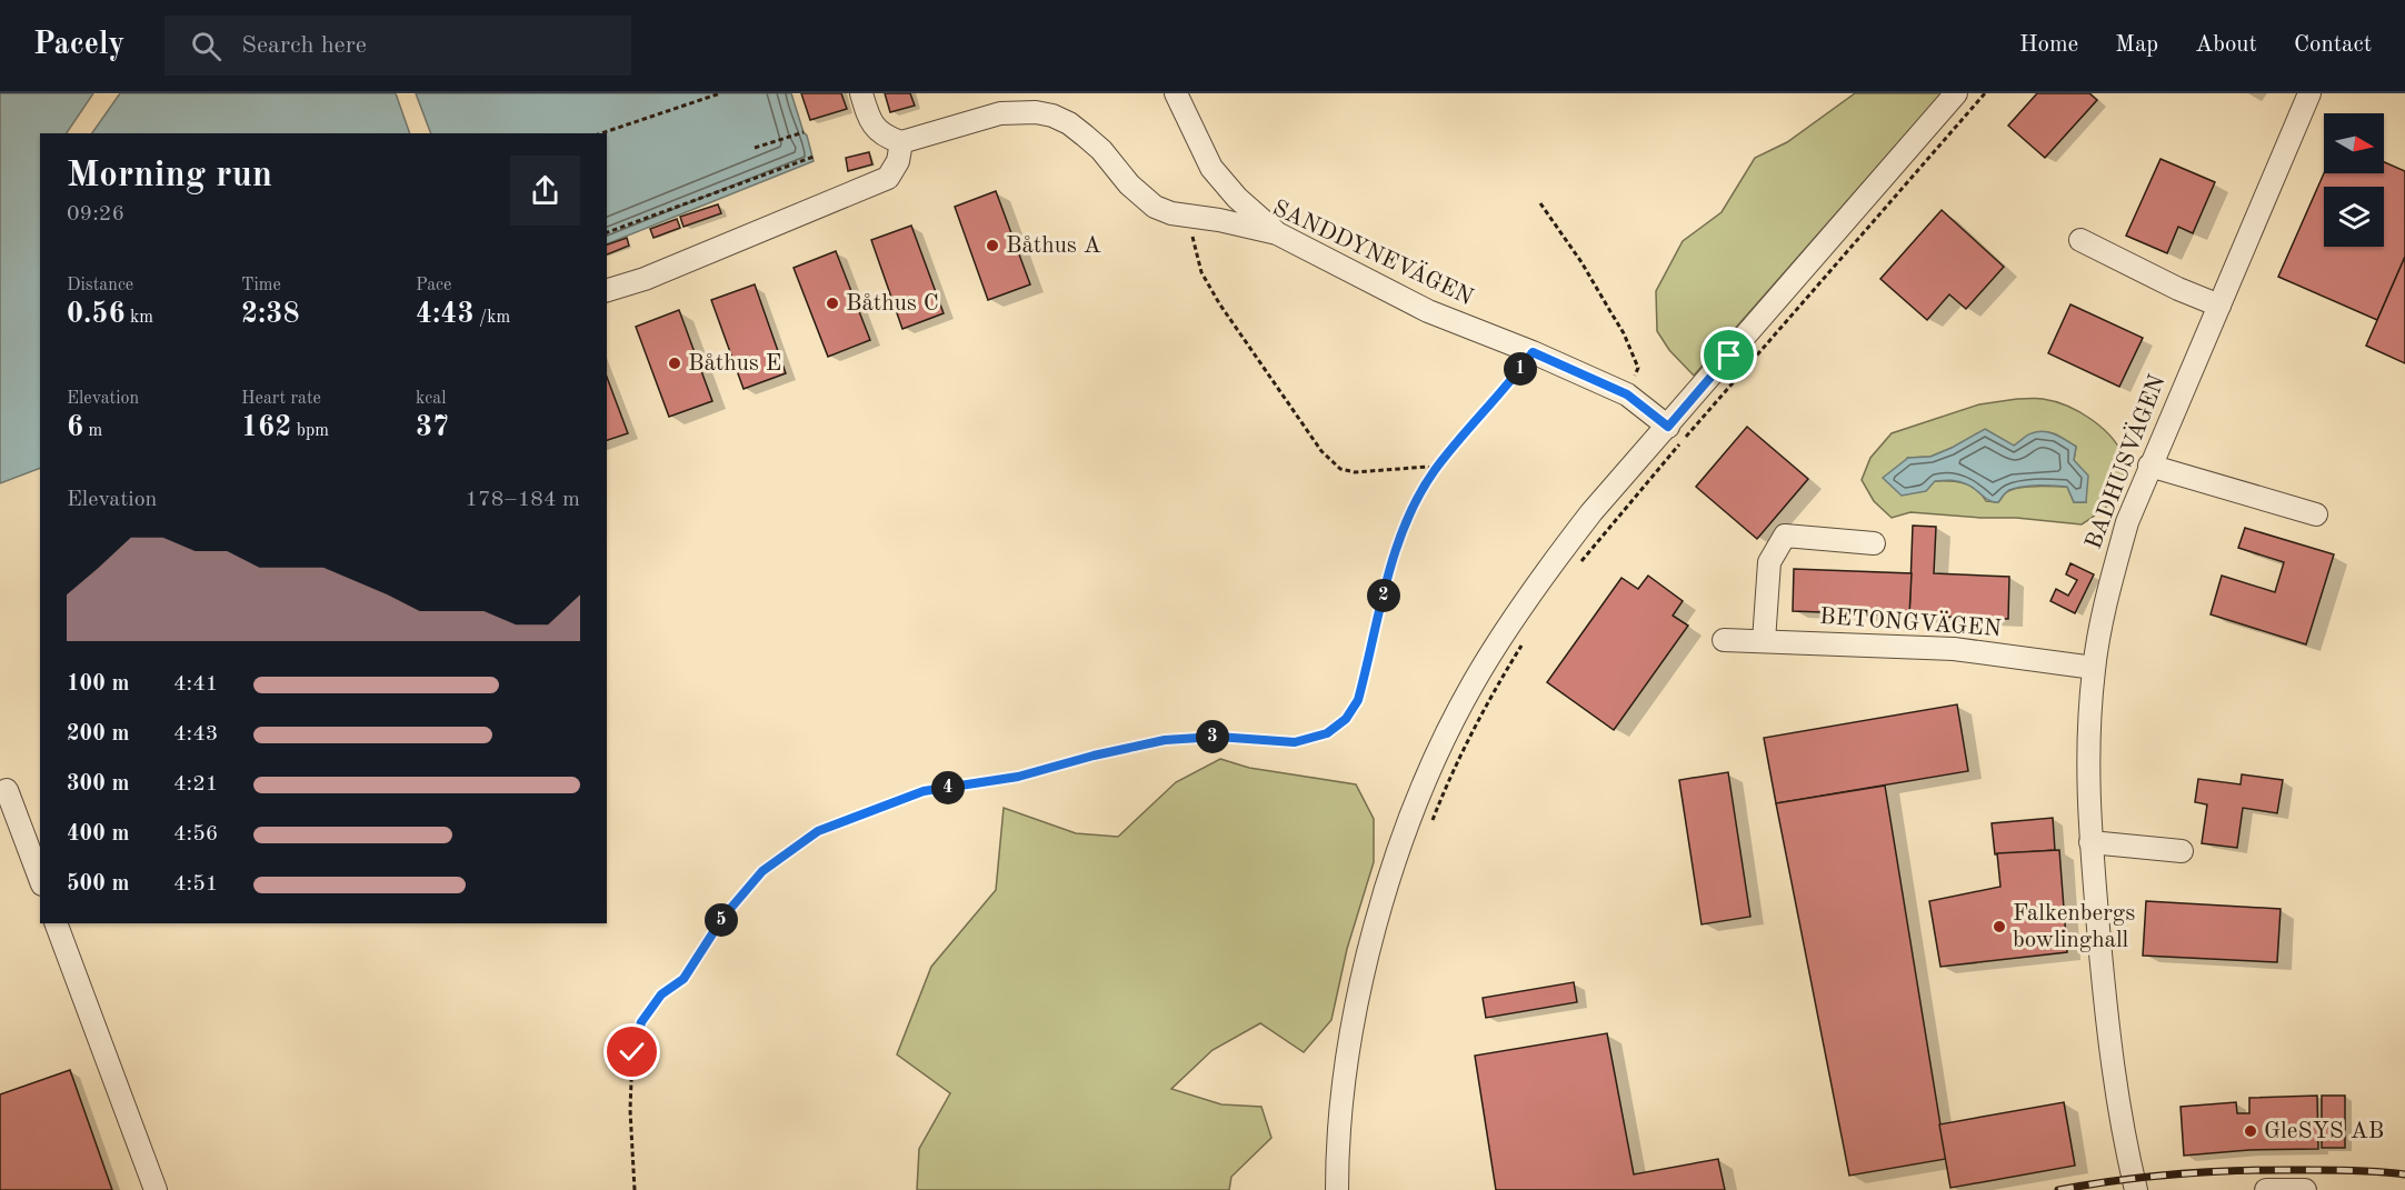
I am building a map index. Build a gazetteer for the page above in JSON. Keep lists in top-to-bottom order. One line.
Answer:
{"streets":{"street":["SANDDYNEVÄGEN","BADHUSVÄGEN","BETONGVÄGEN"]},"crossings":[["BADHUSVÄGEN","BETONGVÄGEN"]],"places":["Båthus A","Båthus C","Båthus E","Falkenbergs bowlinghall","GleSYS AB"],"north":"right","page":{"header":"Pacely","search":"Search here","nav":["Home","Map","About","Contact"],"heading":["Morning run","09:26"],"stats":[["Distance","0.56 km"],["Time","2:38"],["Pace","4:43 /km"],["Elevation","6 m"],["Heart rate","162 bpm"],["kcal","37"]],"pins":["1","2","3","4","5"],"chart":["Elevation","178–184 m"],"list":[{"name":"100 m","note":"4:41"},{"name":"200 m","note":"4:43"},{"name":"300 m","note":"4:21"},{"name":"400 m","note":"4:56"},{"name":"500 m","note":"4:51"}]}}
